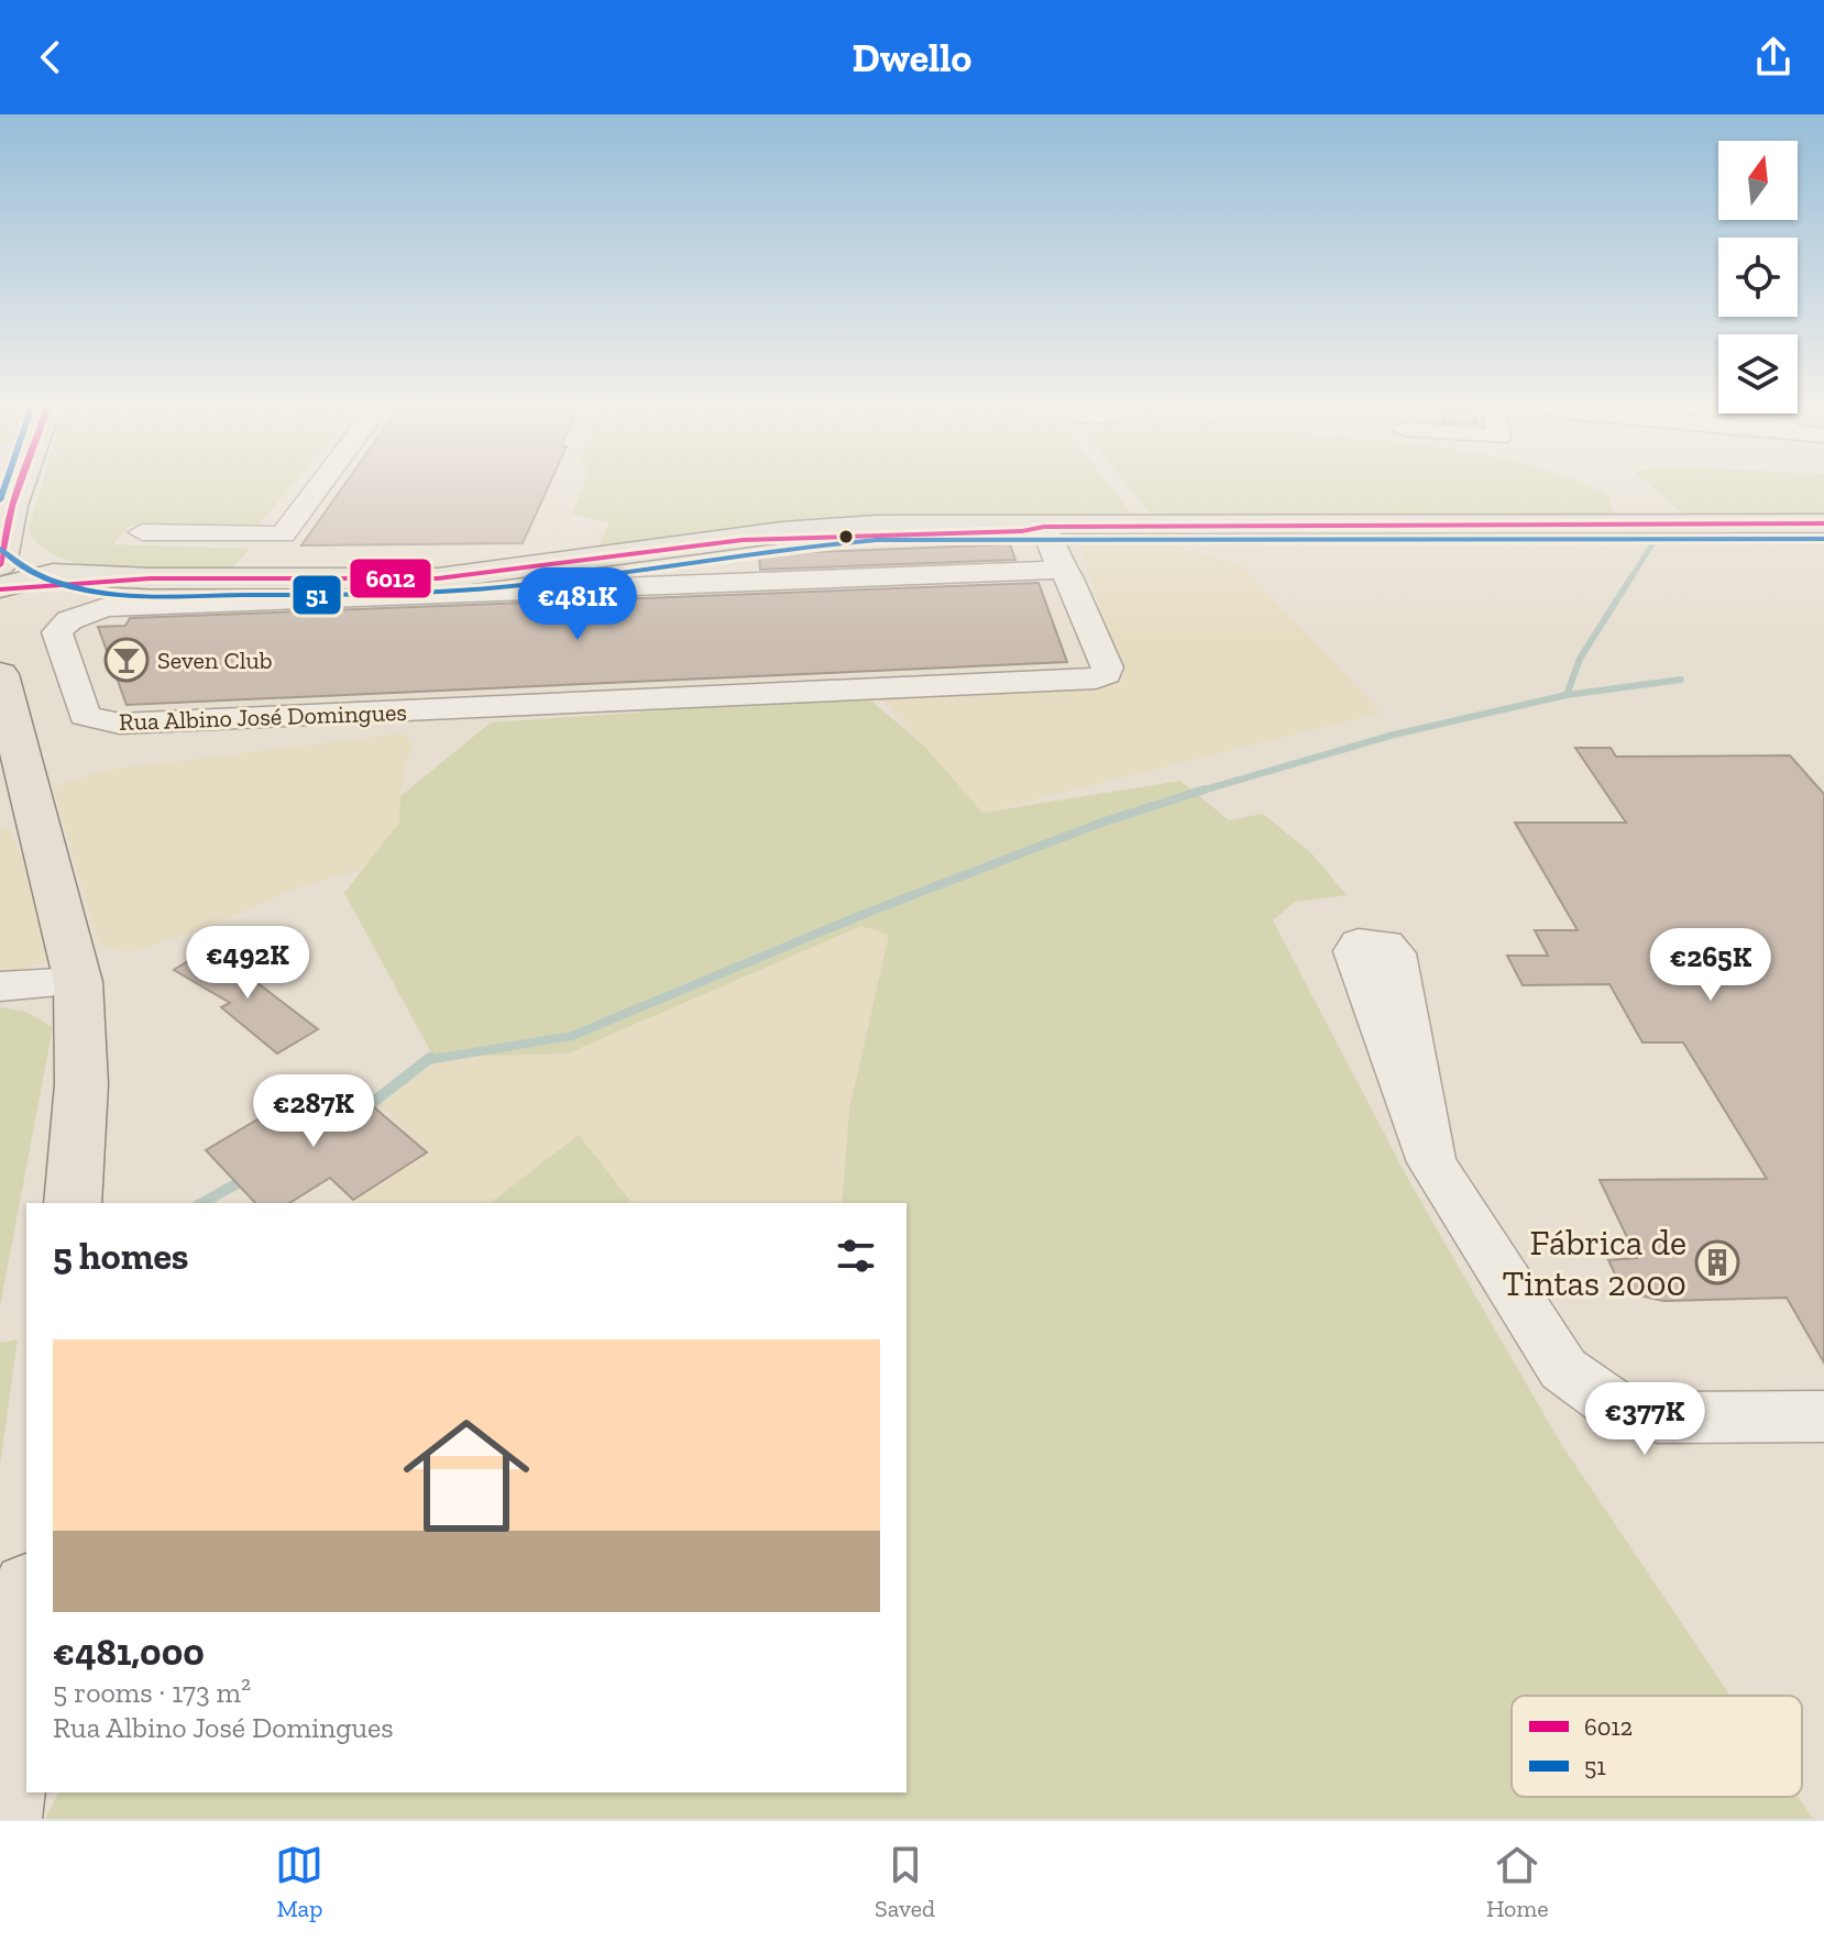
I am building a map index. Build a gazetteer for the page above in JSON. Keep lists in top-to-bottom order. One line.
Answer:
{"streets":{"street":["Rua Albino José Domingues"]},"places":{"bar":["Seven Club"],"building":["Fábrica de Tintas 2000"]},"lines":["transit line 6012","transit line 51"],"legend":["6012","51"],"north":"top","page":{"header":"Dwello","price":["€481K","€492K","€265K","€287K","€377K"],"heading":"5 homes","list":[{"name":"€481,000","note":"5 rooms · 173 m² · Rua Albino José Domingues"}],"tabs":["Map","Saved","Home"]}}
